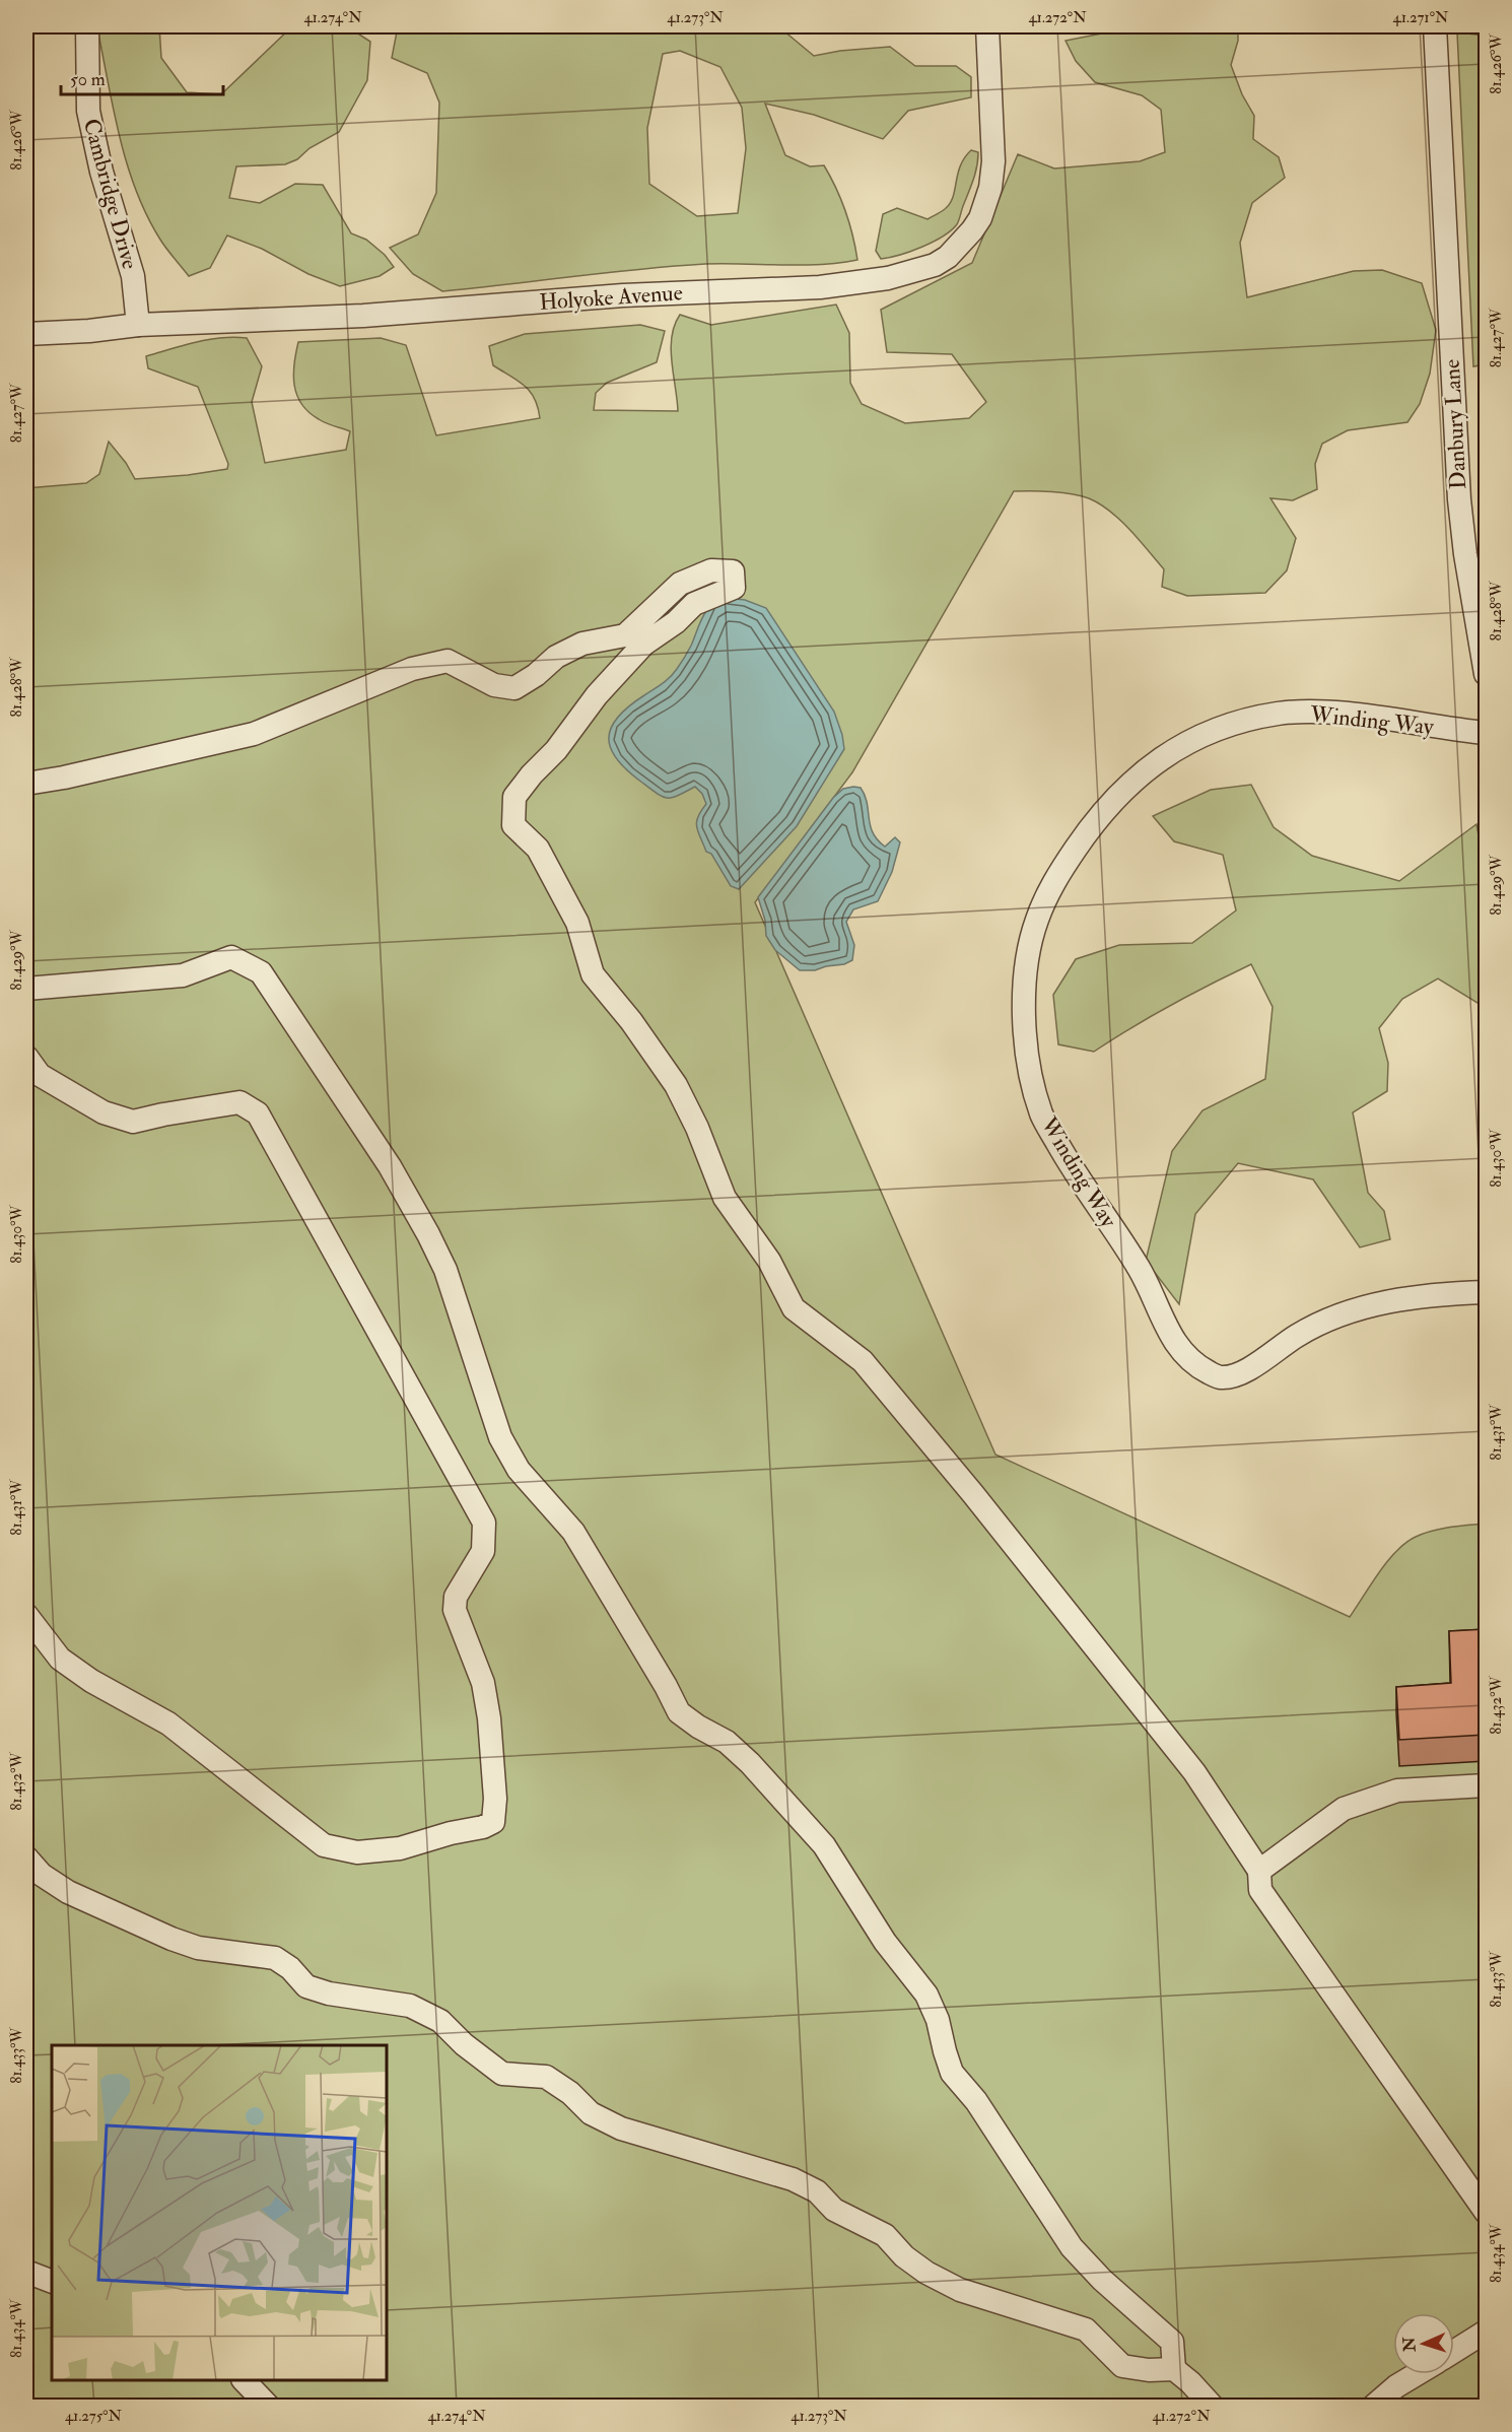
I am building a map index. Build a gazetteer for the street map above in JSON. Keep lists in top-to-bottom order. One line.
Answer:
{"streets":{"street":["Cambridge Drive","Holyoke Avenue","Danbury Lane","Winding Way"]},"crossings":[["Cambridge Drive","Holyoke Avenue"]],"scale_bar":"50 m","north":"left","coordinates":["41.274°N","41.273°N","41.272°N","41.271°N","81.426°W","81.427°W","81.428°W","81.429°W","81.430°W","81.431°W","81.432°W","81.433°W","81.434°W","41.275°N"]}
